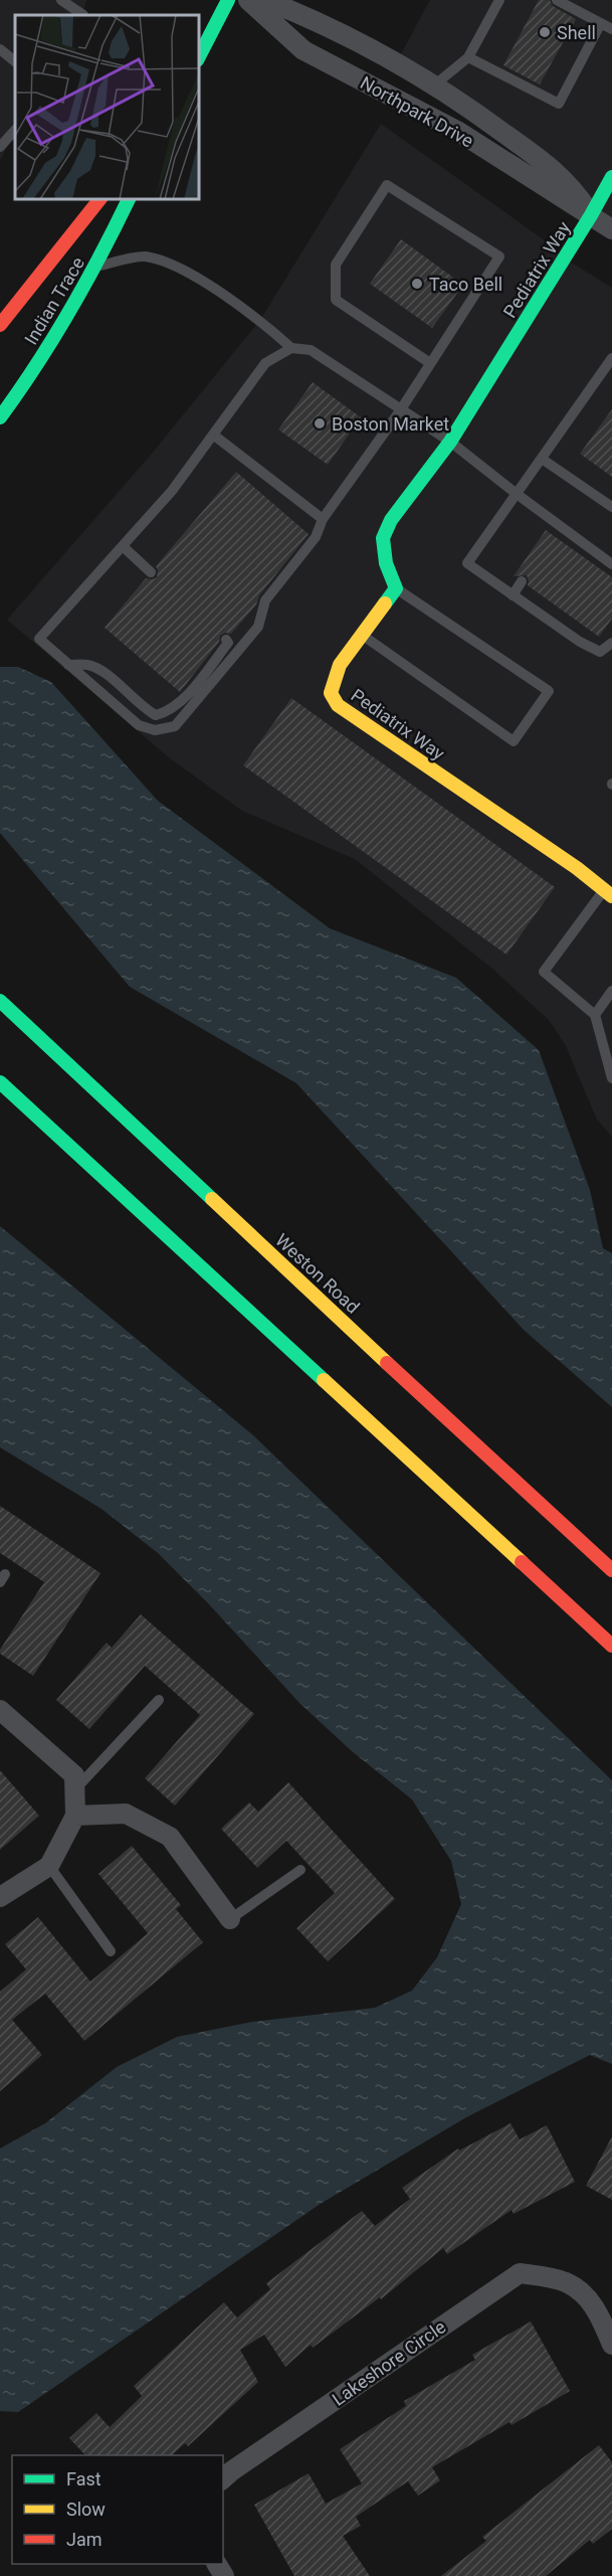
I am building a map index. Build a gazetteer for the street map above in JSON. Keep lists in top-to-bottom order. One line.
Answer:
{"streets":{"main road":["Pediatrix Way","Indian Trace","Weston Road"],"street":["Northpark Drive","Lakeshore Circle"]},"crossings":[["Northpark Drive","Pediatrix Way"]],"places":["Shell","Taco Bell","Boston Market"],"legend":["Fast","Slow","Jam"]}
